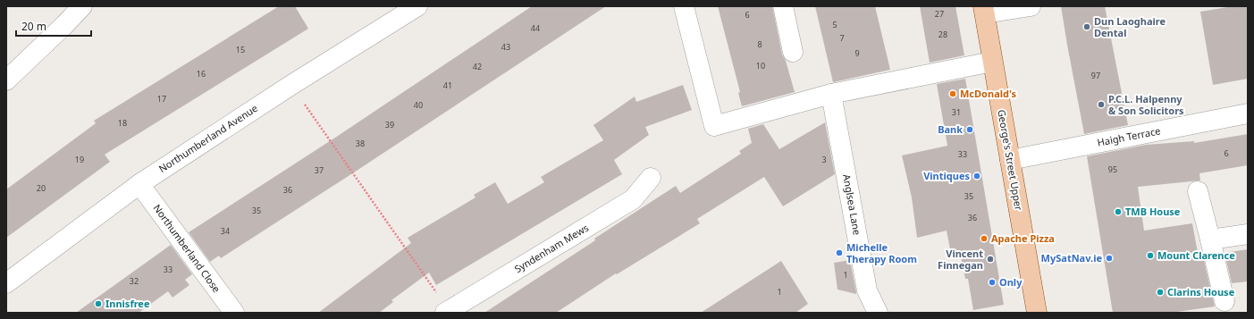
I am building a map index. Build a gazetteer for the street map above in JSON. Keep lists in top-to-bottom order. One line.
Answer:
{"streets":{"main road":["George's Street Upper"],"street":["Haigh Terrace","Northumberland Avenue","Anglsea Lane","Northumberland Close","Syndenham Mews"]},"crossings":[["Haigh Terrace","George's Street Upper"],["Northumberland Avenue","Northumberland Close"]],"places":["Dun Laoghaire Dental","McDonald's","P.C.L. Halpenny & Son Solicitors","Bank","Vintiques","TMB House","Apache Pizza","Michelle Therapy Room","Mount Clarence","MySatNav.ie","Vincent Finnegan","Only","Clarins House","Innisfree"],"house_numbers":["27","6","5","44","28","7","8","43","15","9","10","42","16","97","41","17","40","31","18","39","38","6","33","19","3","95","37","20","36","35","35","36","34","33","1","32","1"],"scale_bar":"20 m"}
